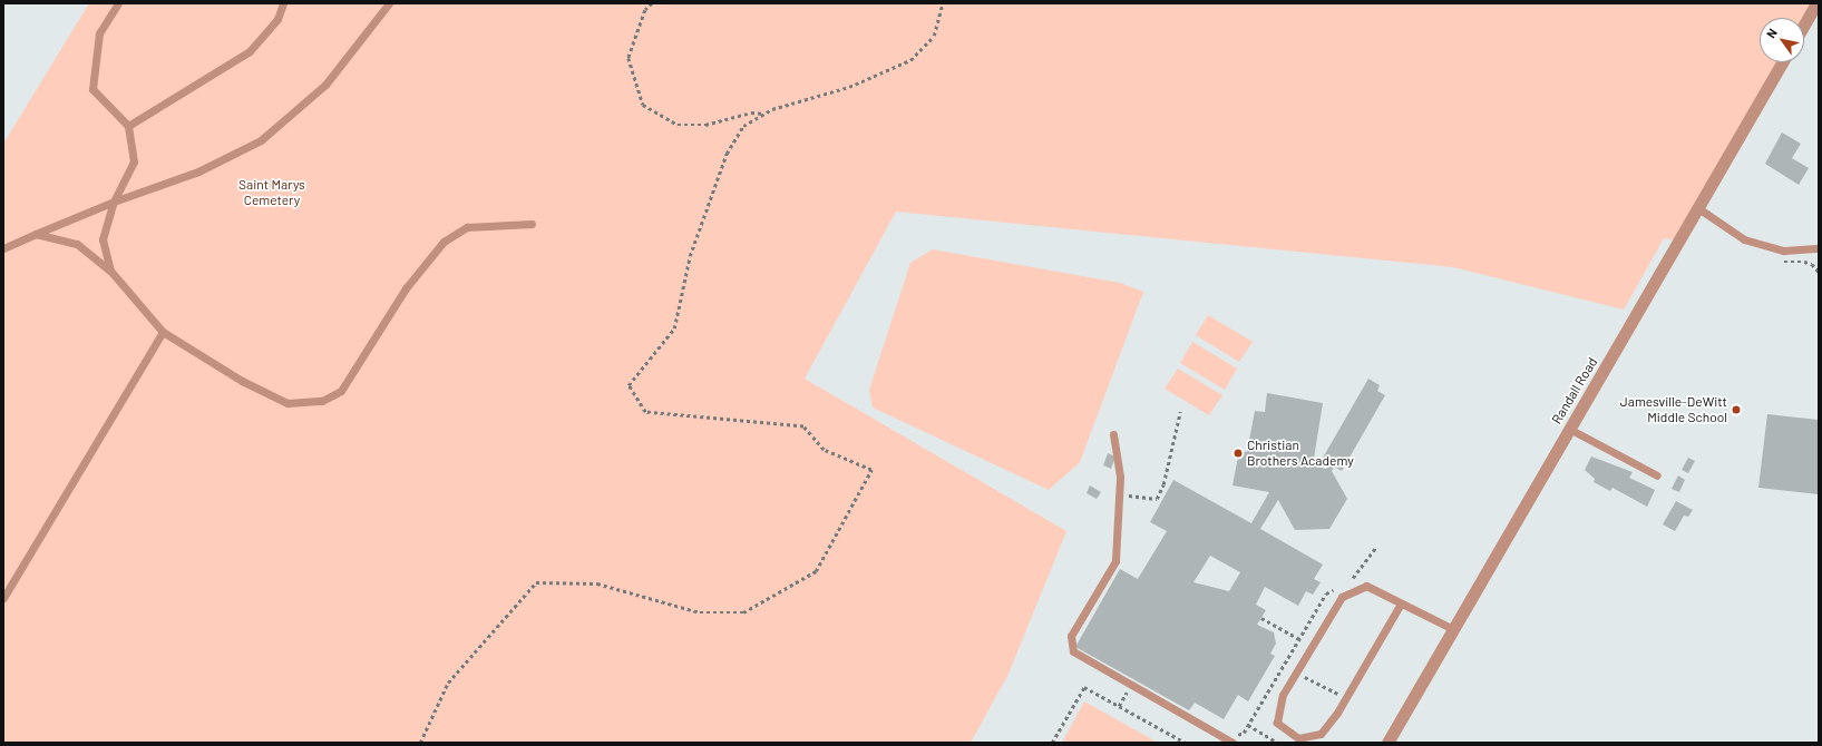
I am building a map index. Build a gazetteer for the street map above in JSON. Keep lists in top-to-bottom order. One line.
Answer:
{"streets":{"street":["Randall Road"]},"parks":["Saint Marys Cemetery"],"places":["Jamesville-DeWitt Middle School","Christian Brothers Academy"],"north":"top left"}
